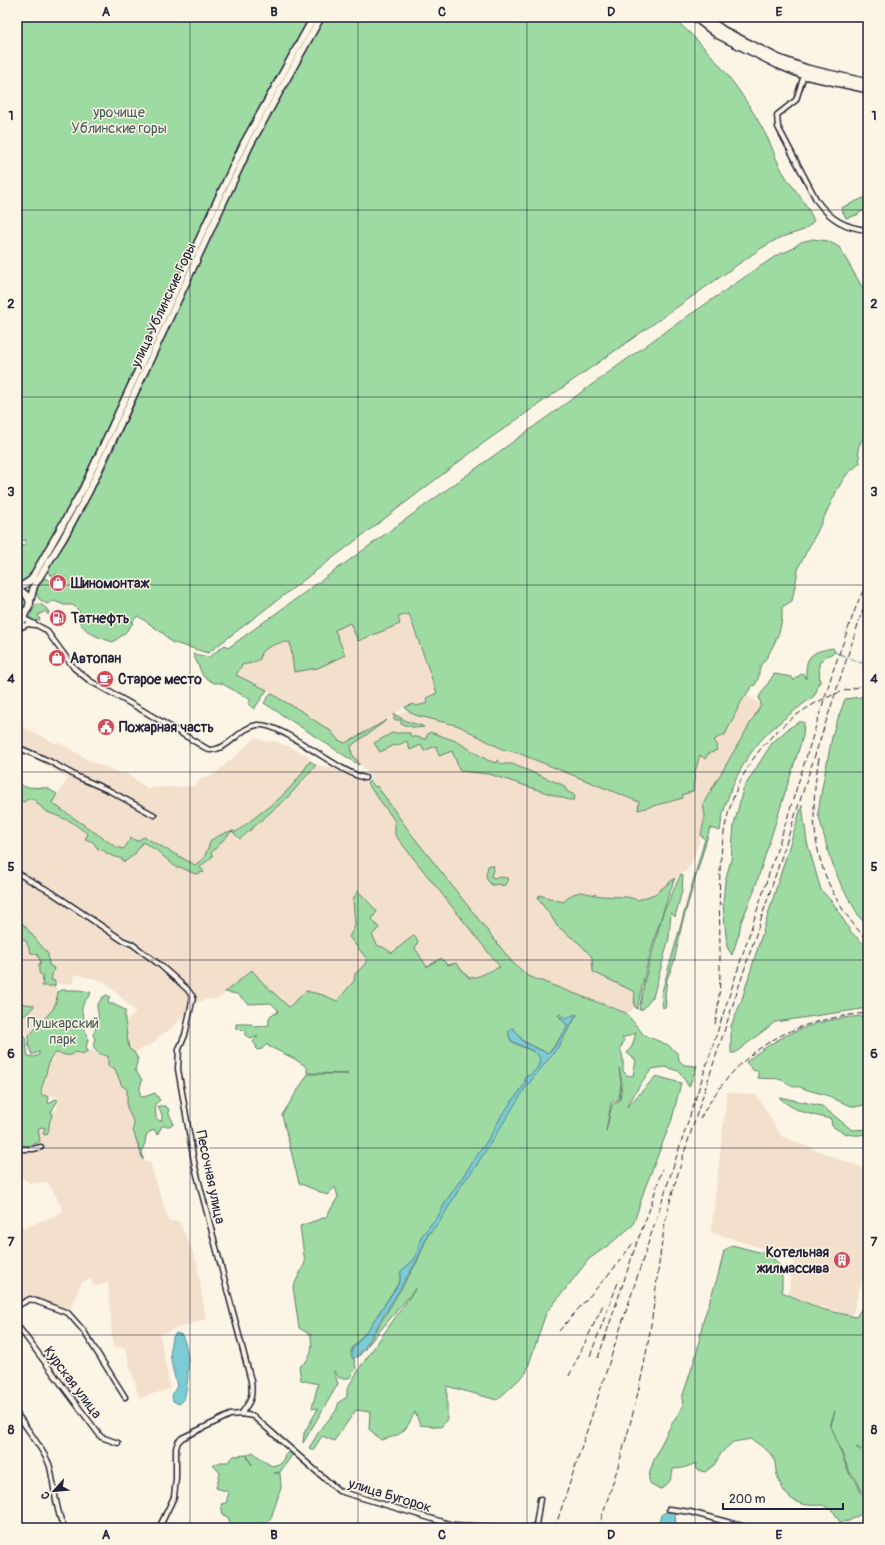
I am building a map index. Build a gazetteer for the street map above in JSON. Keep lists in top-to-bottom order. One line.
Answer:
{"streets":{"main road":["улица Ублинские Горы"],"street":["Песочная улица","Курская улица","улица Бугорок"]},"crossings":[["Песочная улица","улица Бугорок"]],"parks":["урочище Ублинские горы","Пушкарский парк"],"places":{"shop":["Шиномонтаж","Автопан"],"fuel station":["Татнефть"],"cafe":["Старое место"],"public building":["Пожарная часть"],"building":["Котельная жилмассива"]},"scale_bar":"200 m","north":"bottom left","grid":{"columns":["A","B","C","D","E"],"rows":["1","2","3","4","5","6","7","8"]}}
